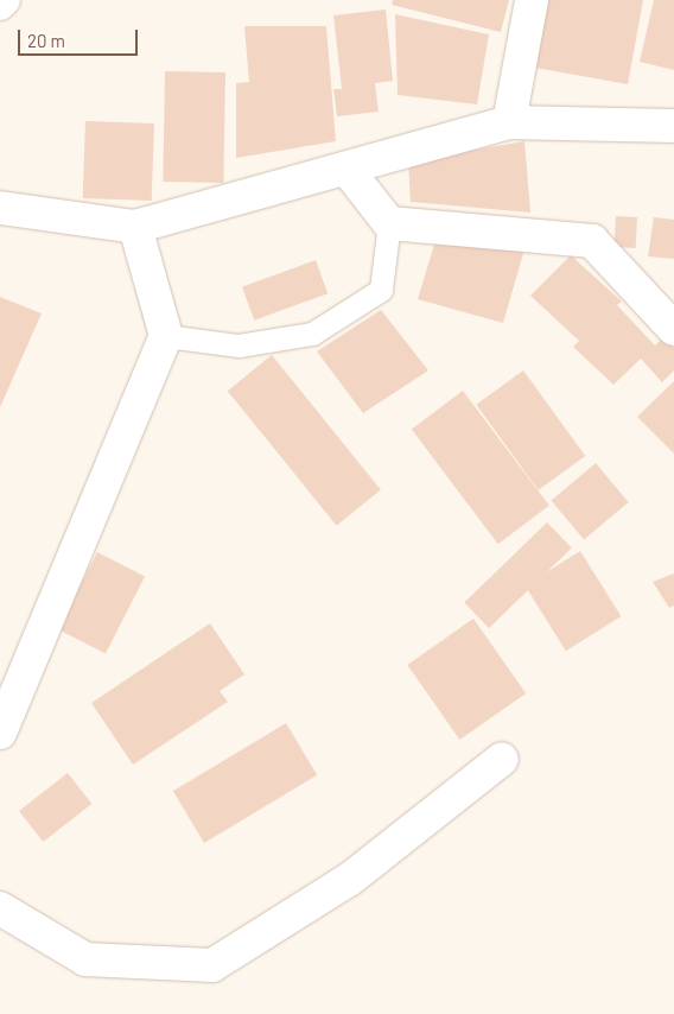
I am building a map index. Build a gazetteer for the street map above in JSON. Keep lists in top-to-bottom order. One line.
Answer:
{"scale_bar":"20 m"}
